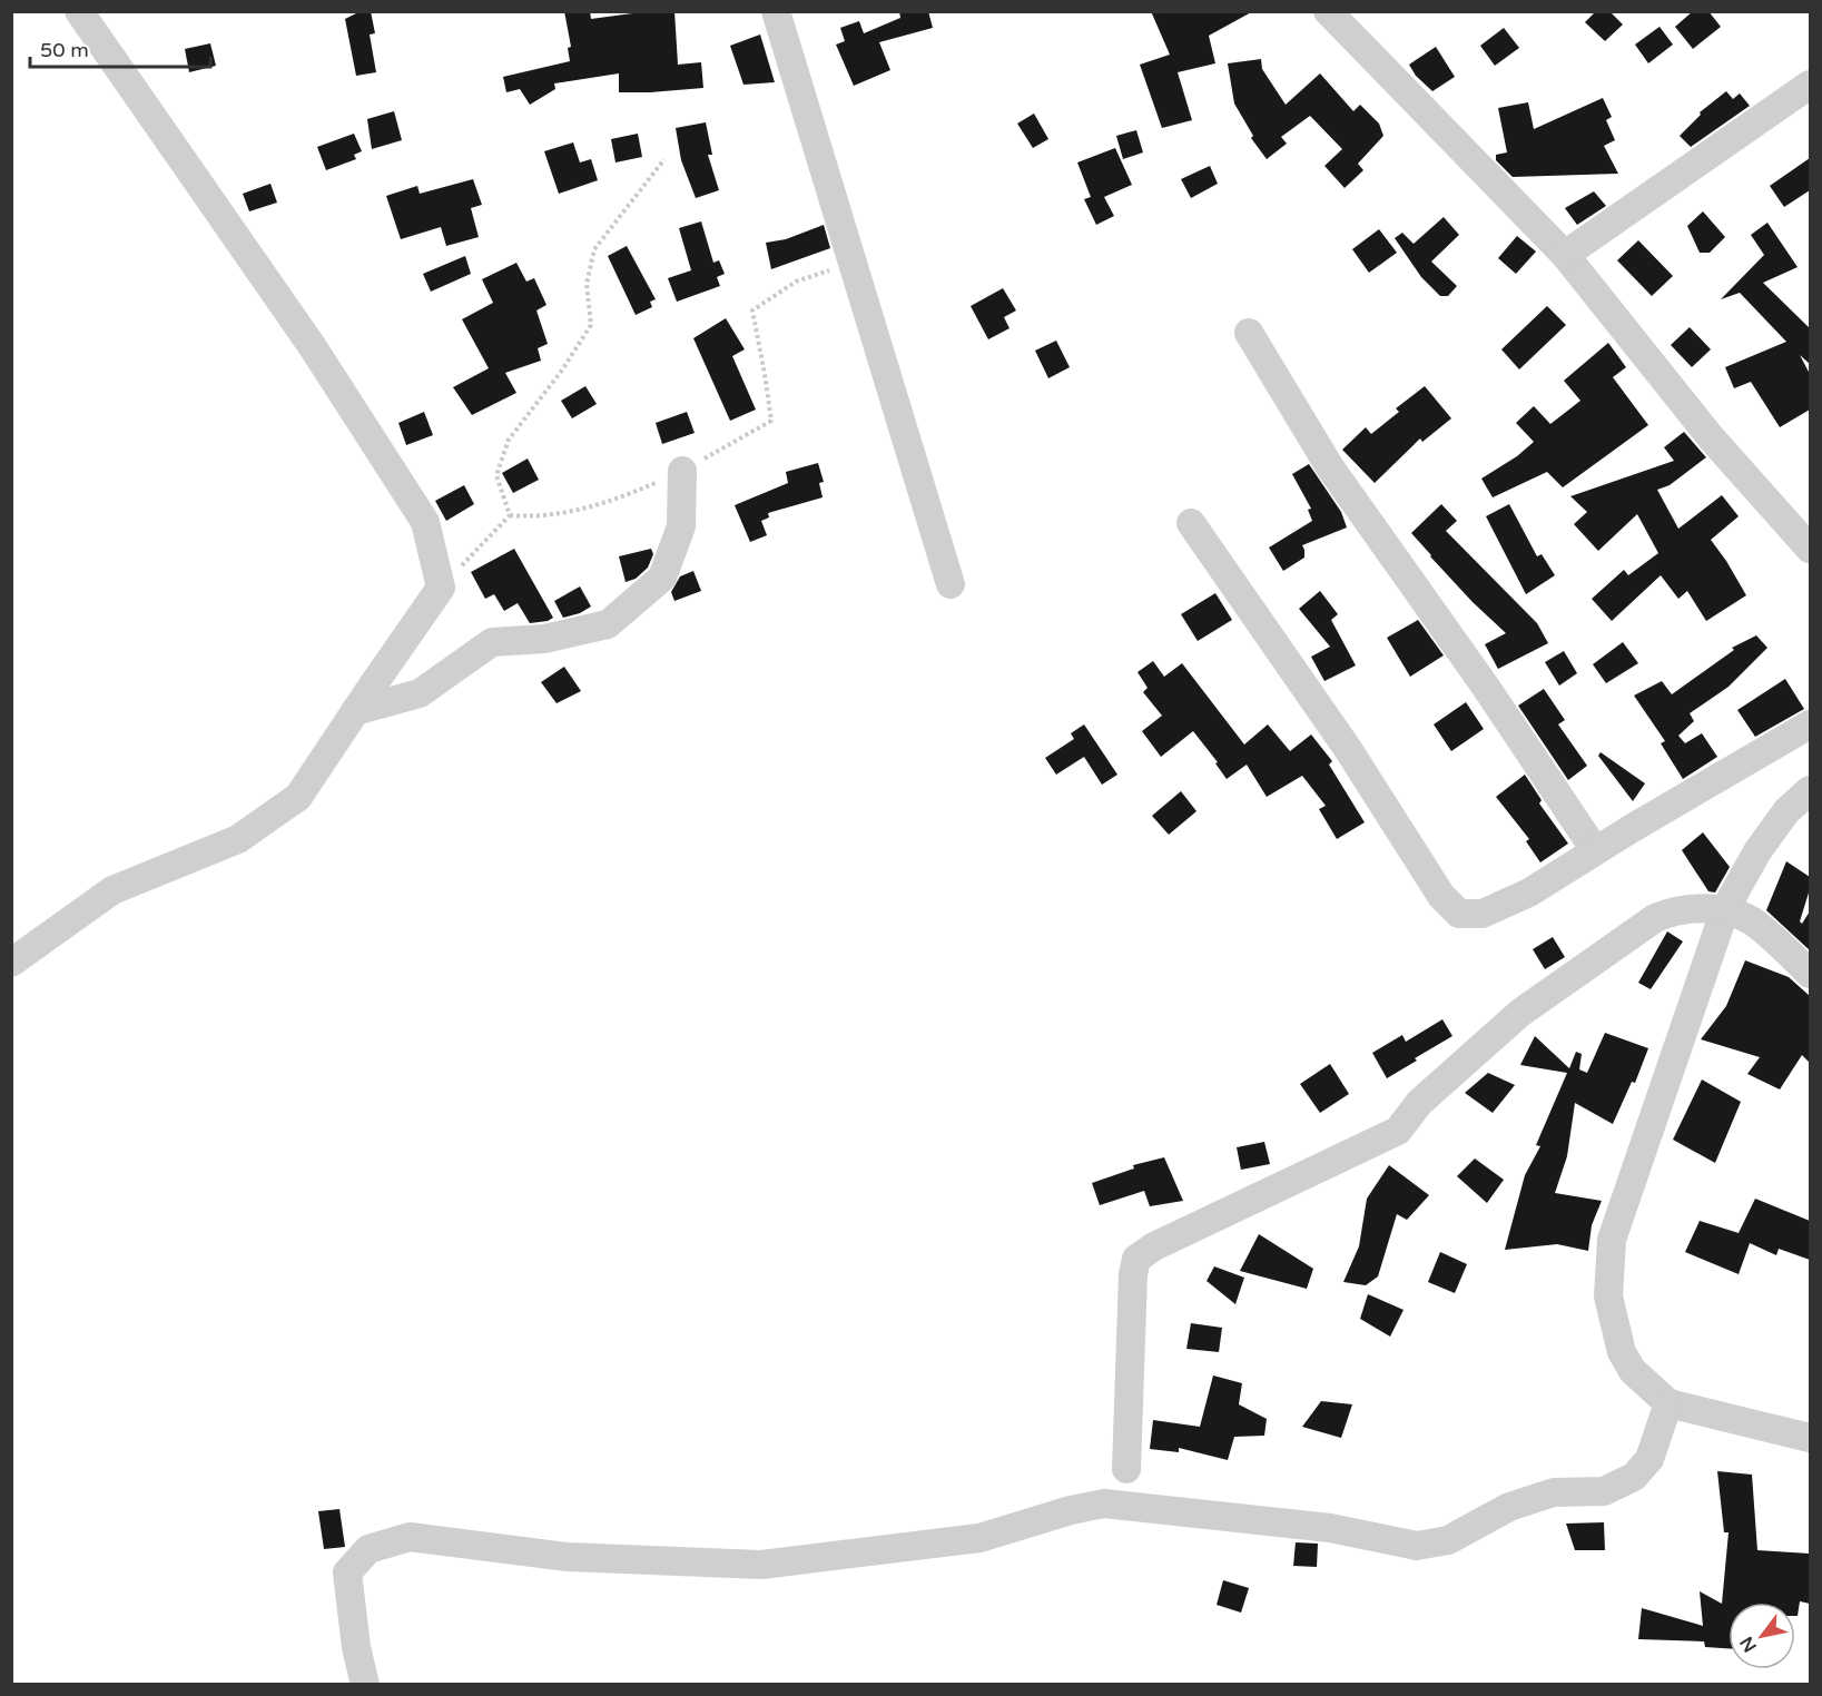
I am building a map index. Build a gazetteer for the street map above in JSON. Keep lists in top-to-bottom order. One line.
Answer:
{"scale_bar":"50 m","north":"bottom left"}
